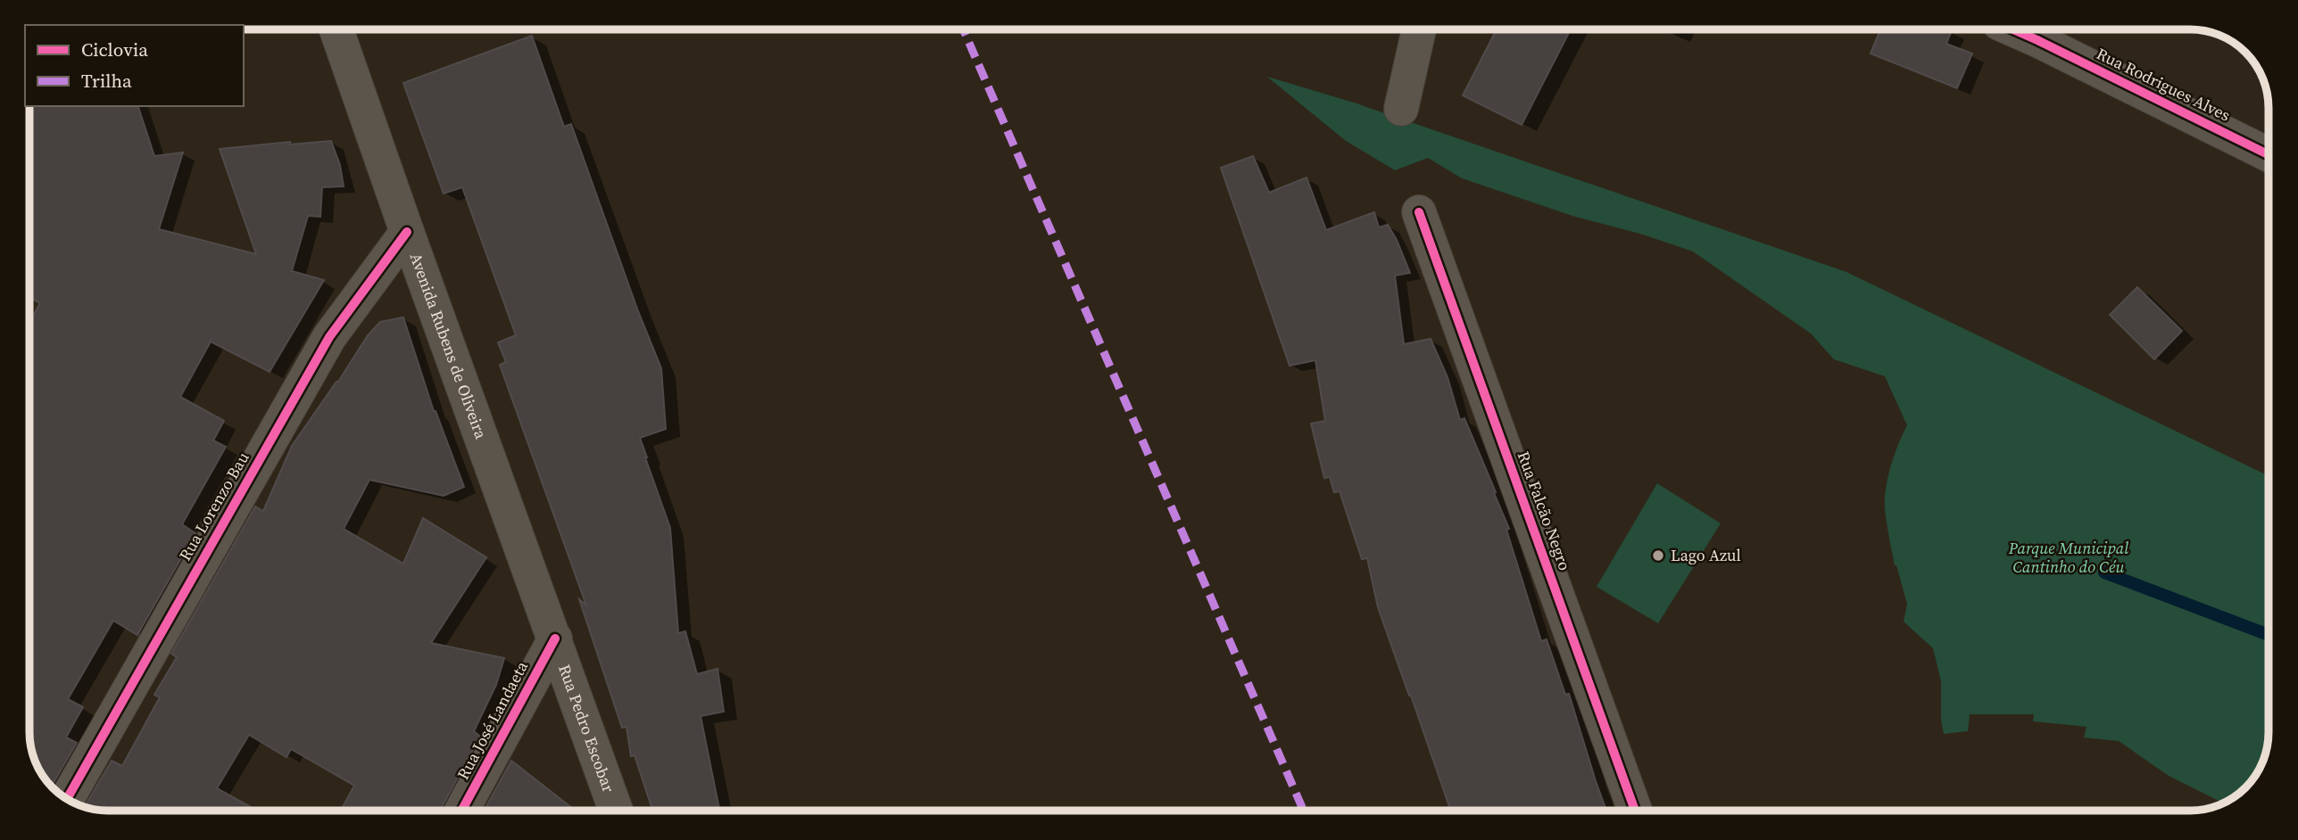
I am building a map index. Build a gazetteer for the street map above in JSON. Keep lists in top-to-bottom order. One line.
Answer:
{"streets":{"street":["Rua Rodrigues Alves","Avenida Rubens de Oliveira","Rua Lorenzo Bau","Rua Falcão Negro","Rua José Landaeta","Rua Pedro Escobar"]},"crossings":[["Avenida Rubens de Oliveira","Rua Lorenzo Bau"],["Avenida Rubens de Oliveira","Rua José Landaeta"],["Avenida Rubens de Oliveira","Rua Pedro Escobar"],["Rua José Landaeta","Rua Pedro Escobar"]],"parks":["Parque Municipal Cantinho do Céu"],"places":["Lago Azul"],"legend":["Ciclovia","Trilha"]}
